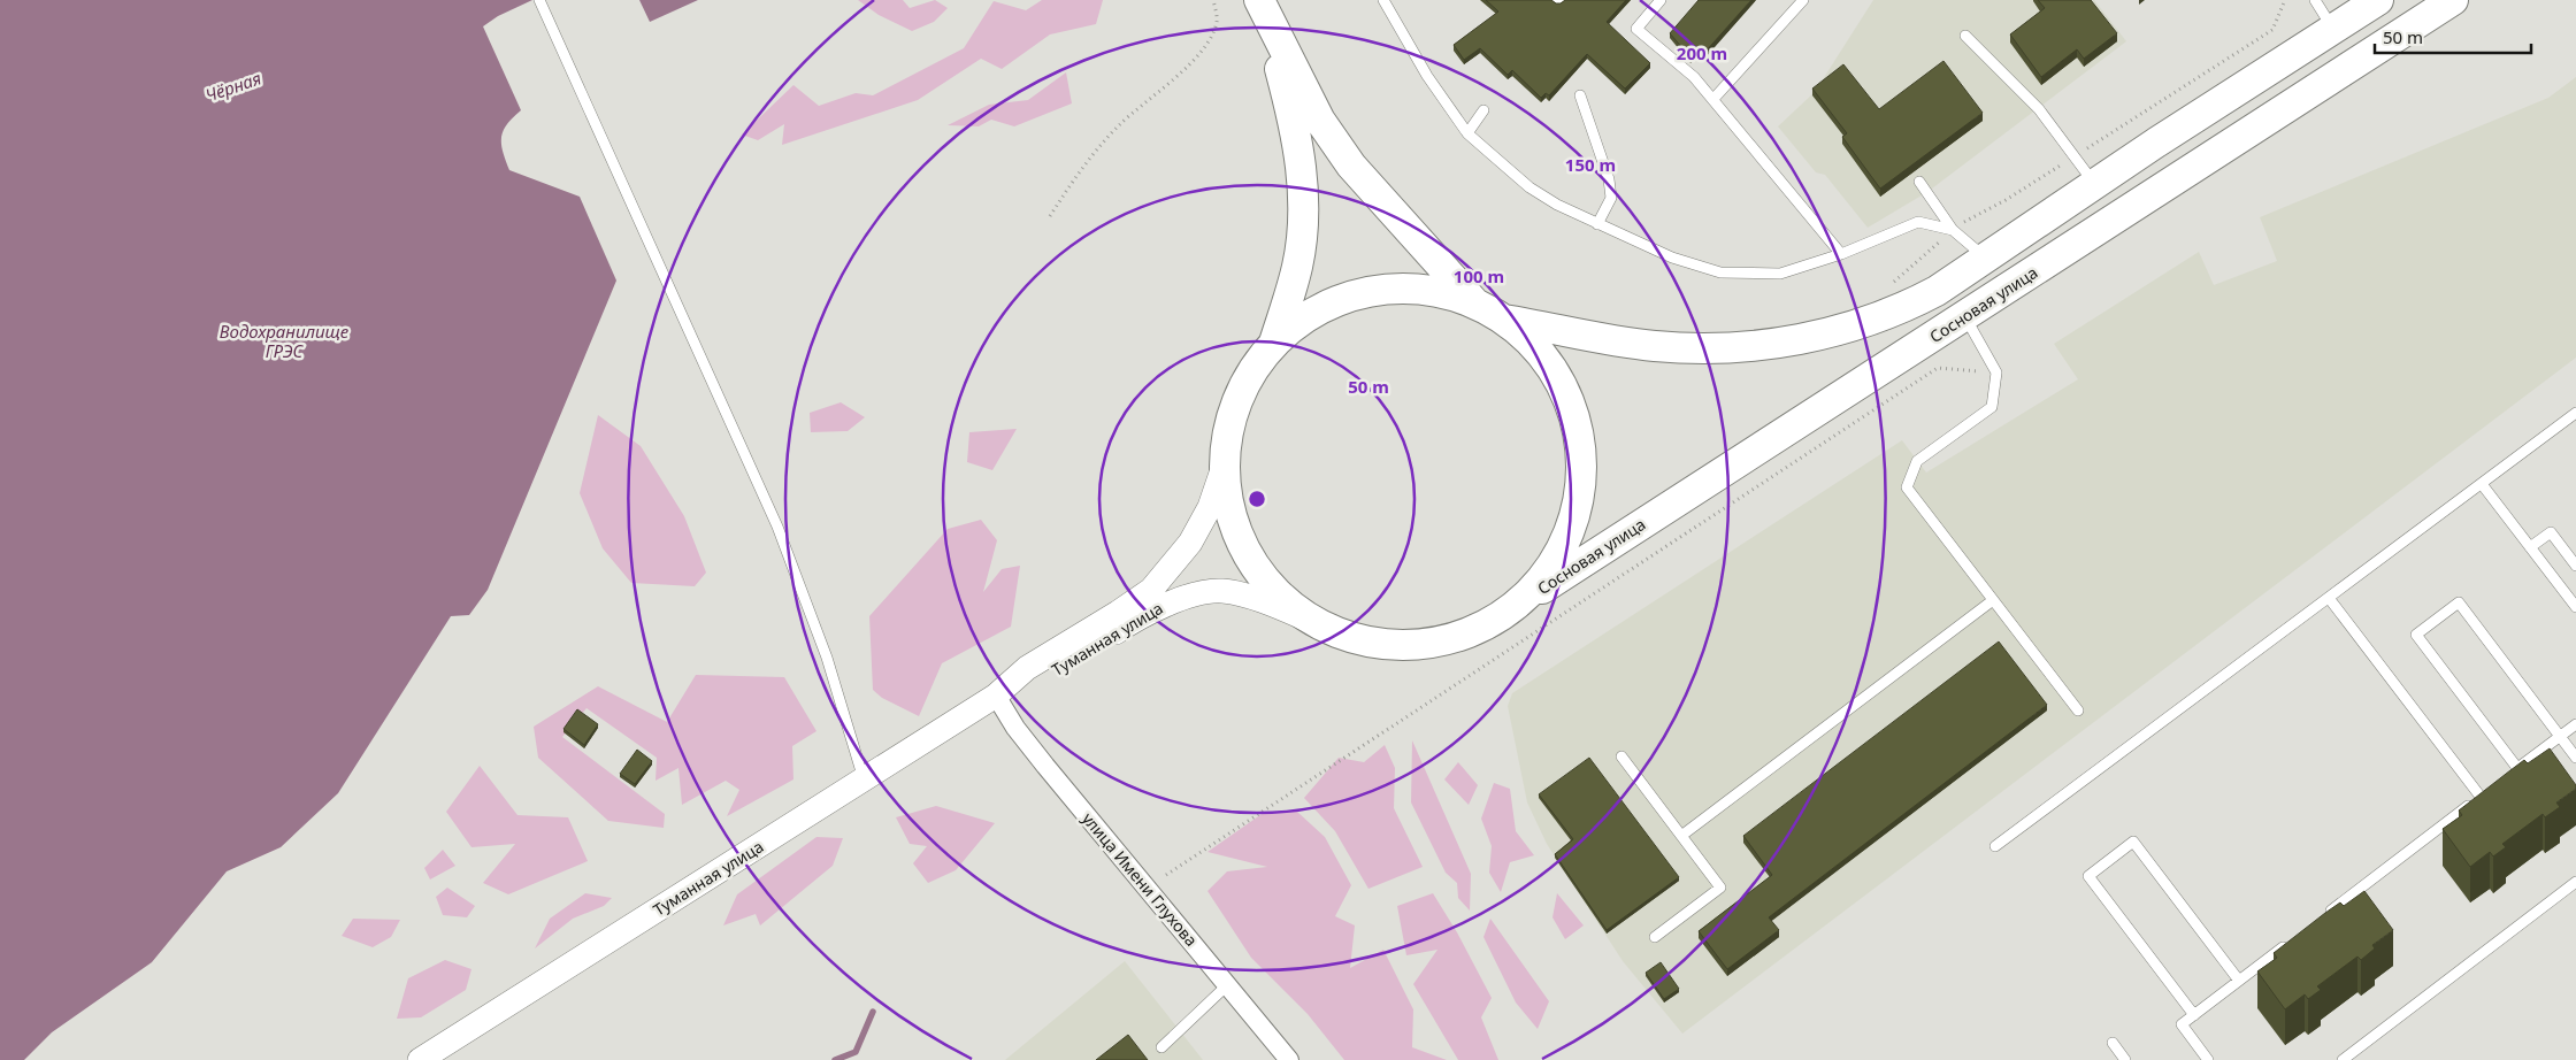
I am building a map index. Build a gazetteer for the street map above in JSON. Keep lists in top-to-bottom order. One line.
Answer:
{"streets":{"main road":["Сосновая улица"],"street":["Туманная улица","улица Имени Глухова"]},"crossings":[["Туманная улица","улица Имени Глухова"]],"water":["Чёрная","Водохранилище ГРЭС"],"scale_bar":"50 m","rings":["200 m","150 m","100 m","50 m"]}
